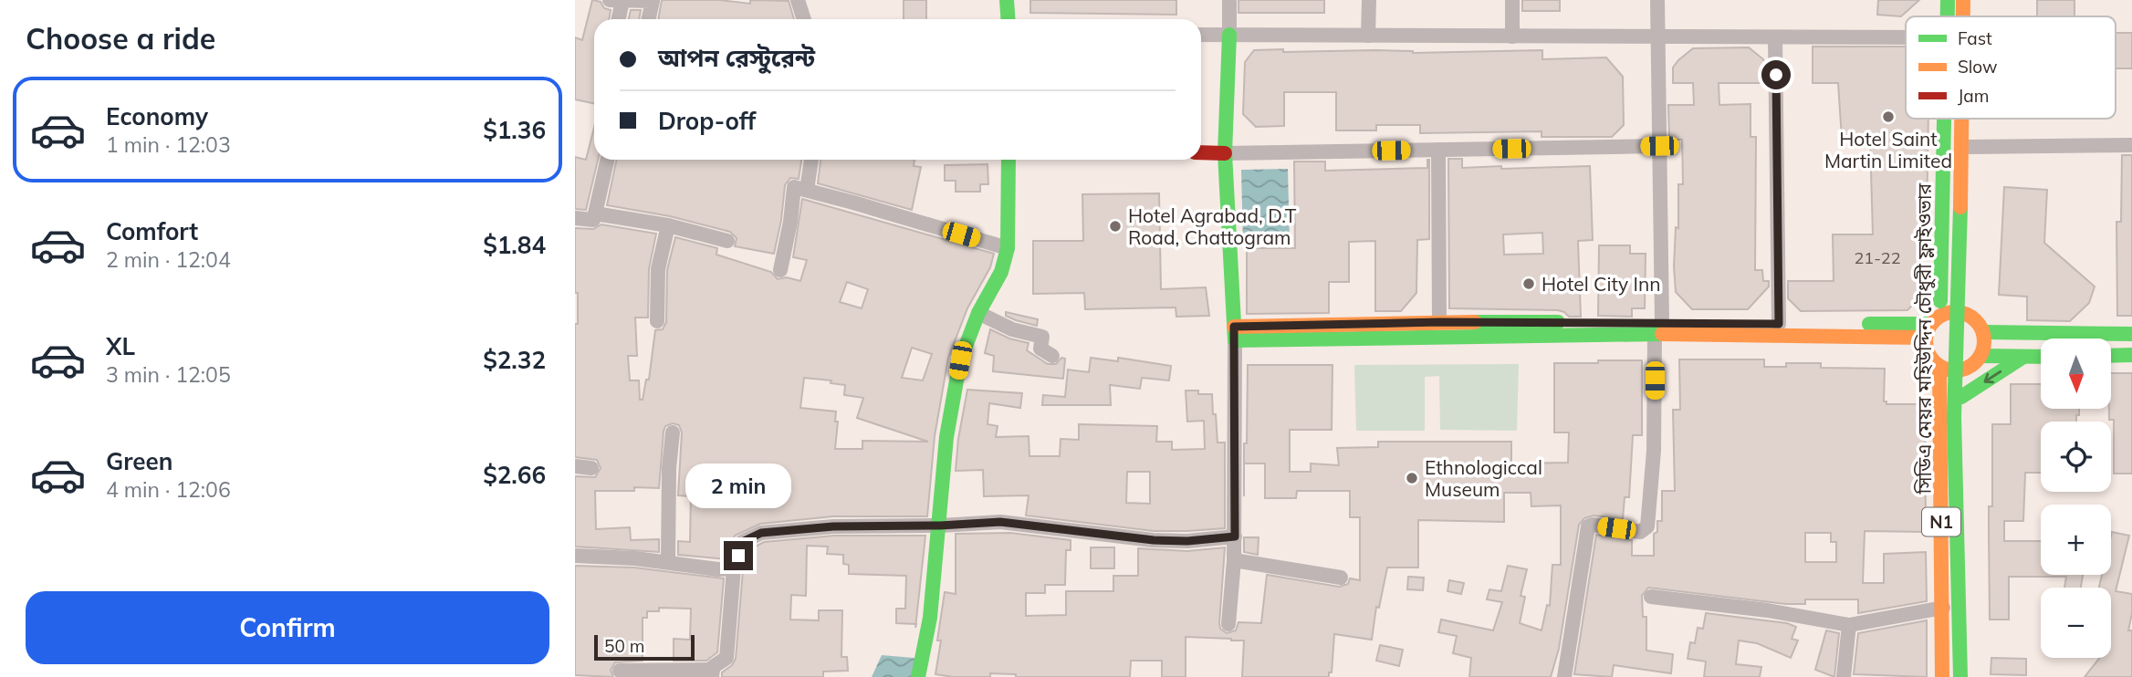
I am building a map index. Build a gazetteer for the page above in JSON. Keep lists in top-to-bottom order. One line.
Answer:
{"streets":{"main road":["সিডিএ মেয়র মহিউদ্দিন চৌধুরী ফ্লাইওভার","N1"]},"crossings":[["সিডিএ মেয়র মহিউদ্দিন চৌধুরী ফ্লাইওভার","N1"]],"places":["Hotel Saint Martin Limited","Hotel Agrabad, D.T Road, Chattogram","Hotel City Inn","Ethnologiccal Museum"],"house_numbers":["21-22"],"legend":["Fast","Slow","Jam"],"scale_bar":"50 m","north":"bottom","page":{"heading":"Choose a ride","banner":["আপন রেস্টুরেন্ট","Drop-off"],"list":[{"name":"Economy","note":"1 min · 12:03","value":"$1.36"},{"name":"Comfort","note":"2 min · 12:04","value":"$1.84"},{"name":"XL","note":"3 min · 12:05","value":"$2.32"},{"name":"Green","note":"4 min · 12:06","value":"$2.66"}],"map_buttons":["+","−"],"bubble":"2 min","buttons":"Confirm","scale":"50 m"}}
